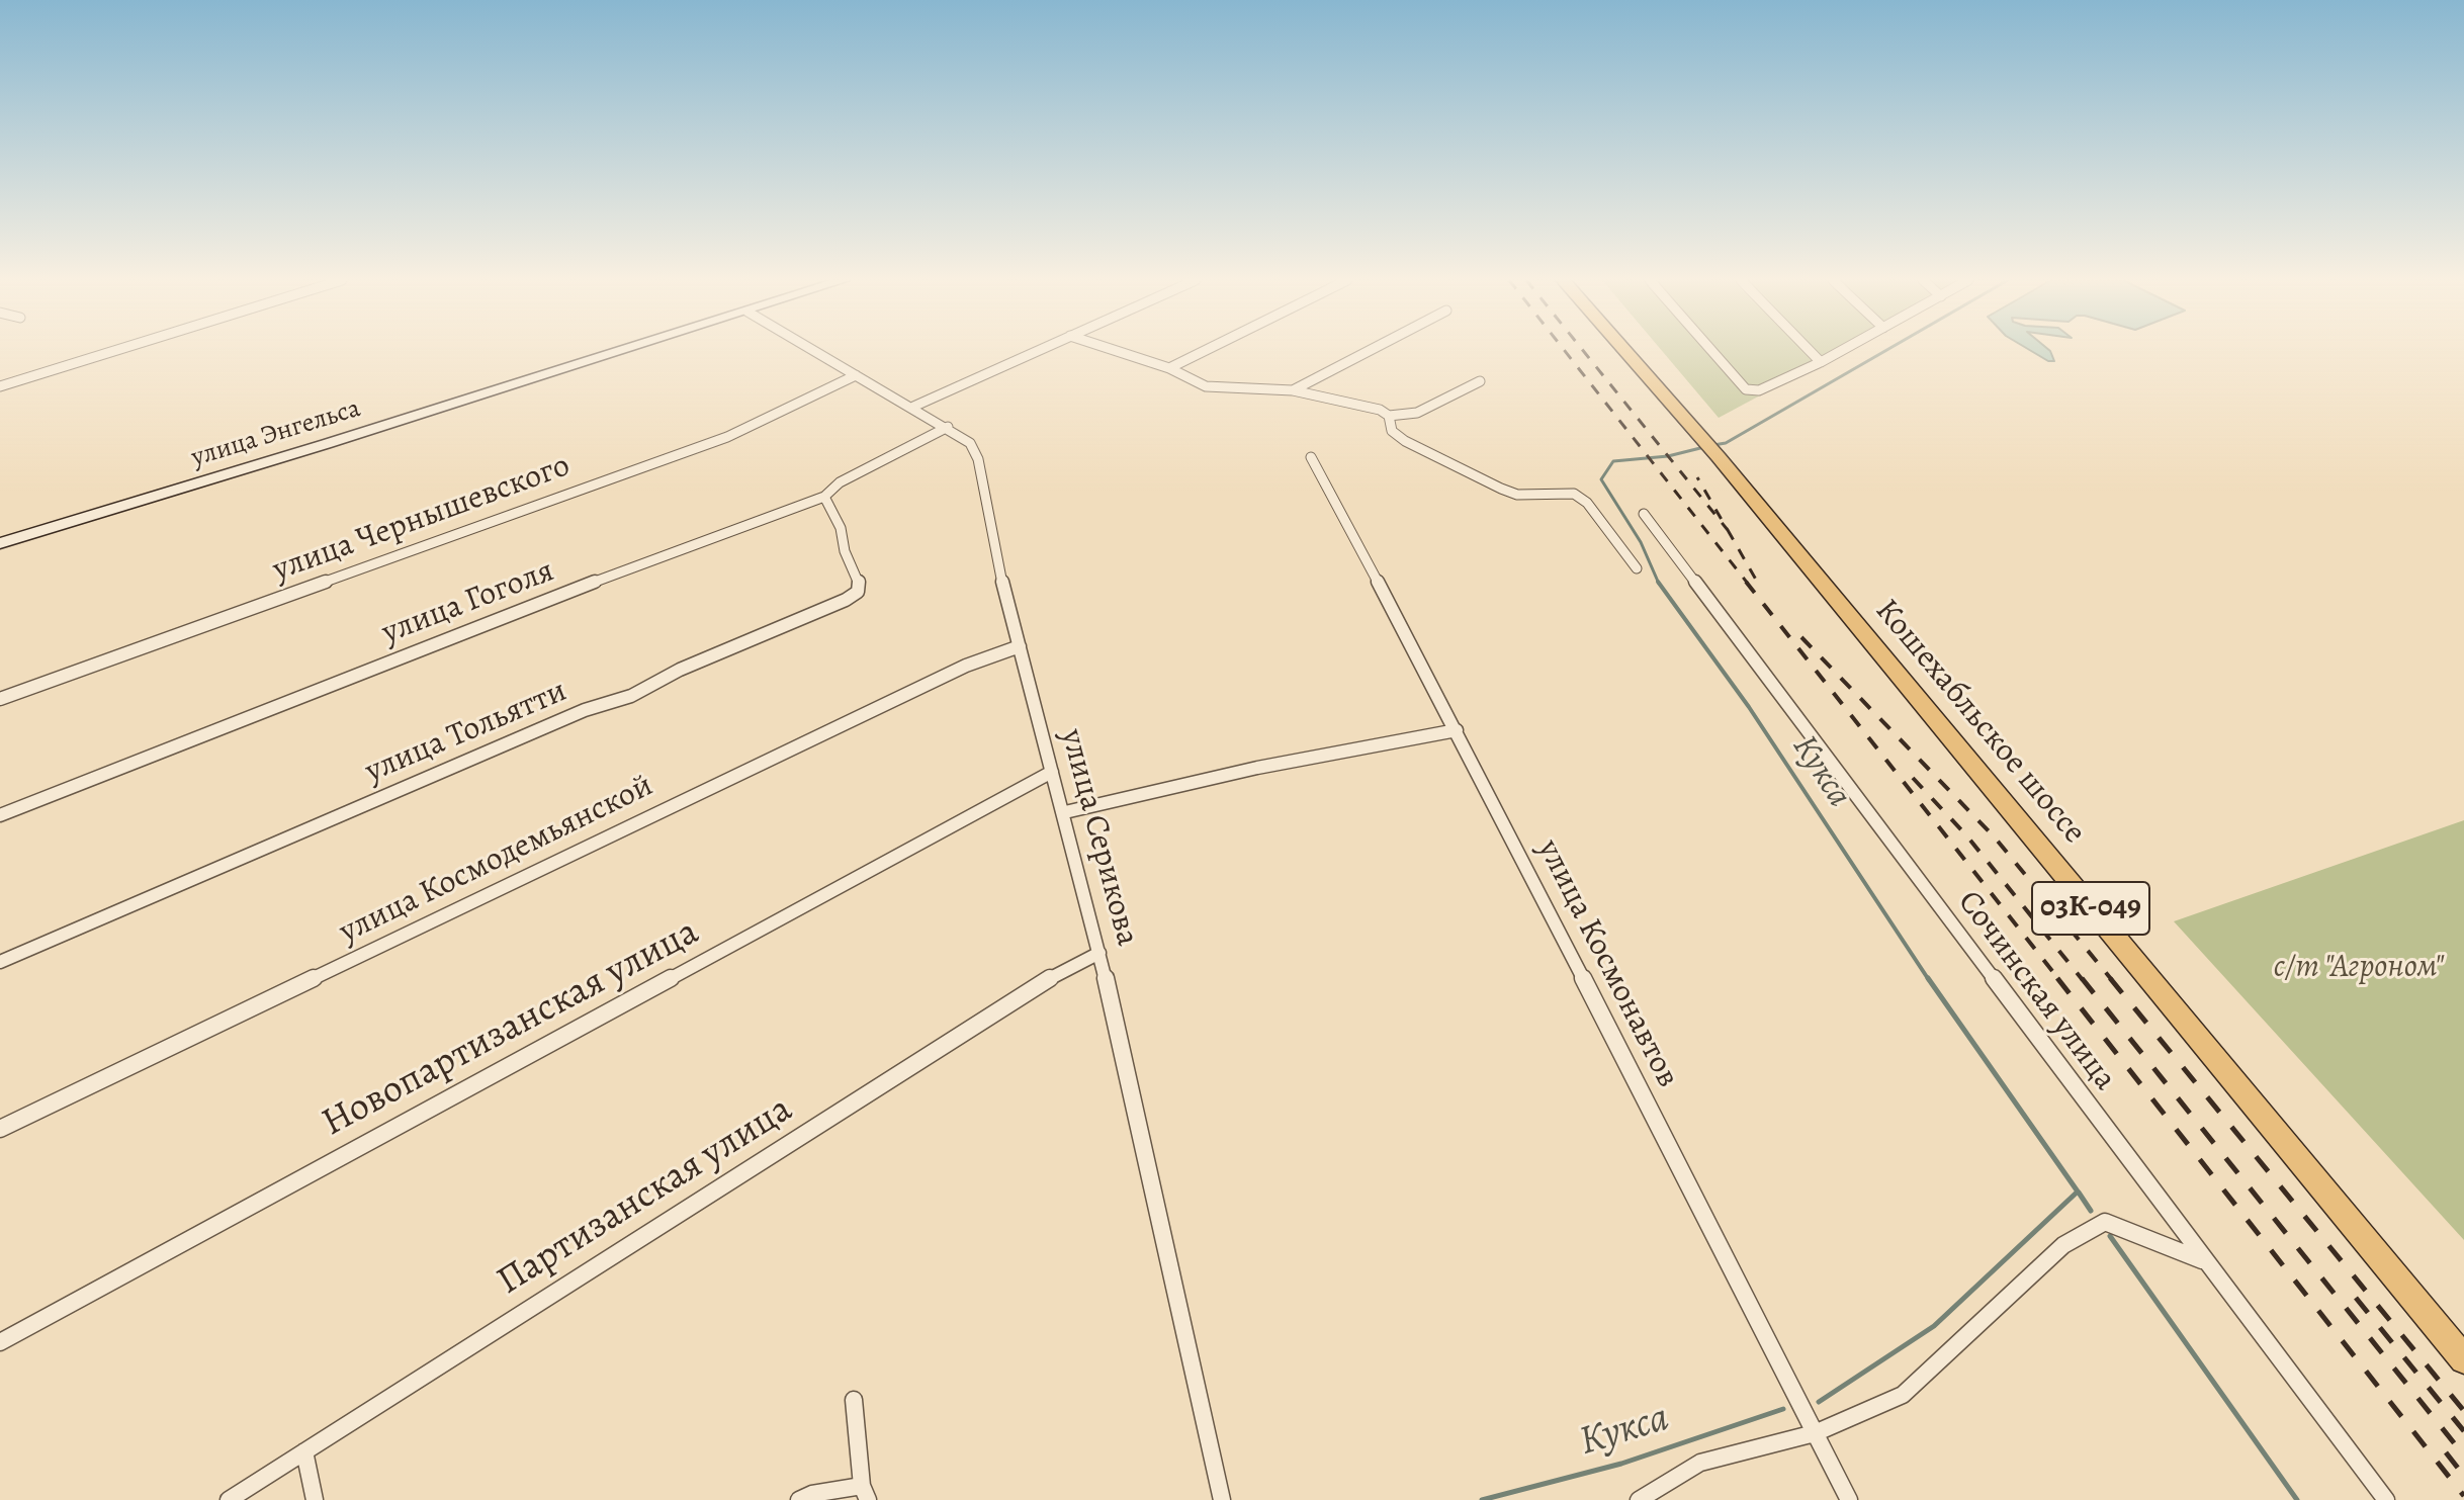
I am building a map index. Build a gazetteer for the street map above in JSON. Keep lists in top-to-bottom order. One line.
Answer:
{"streets":{"main road":["Кошехабльское шоссе","03К-049"],"street":["улица Энгельса","улица Чернышевского","улица Гоголя","улица Тольятти","улица Серикова","улица Космодемьянской","улица Космонавтов","Сочинская улица","Новопартизанская улица","Партизанская улица"]},"crossings":[["улица Чернышевского","улица Серикова"],["улица Гоголя","улица Тольятти"],["улица Гоголя","улица Серикова"],["улица Серикова","улица Космодемьянской"],["улица Серикова","Новопартизанская улица"],["улица Серикова","Партизанская улица"]],"water":["Кукса"],"parks":["с/т \"Агроном\""]}
